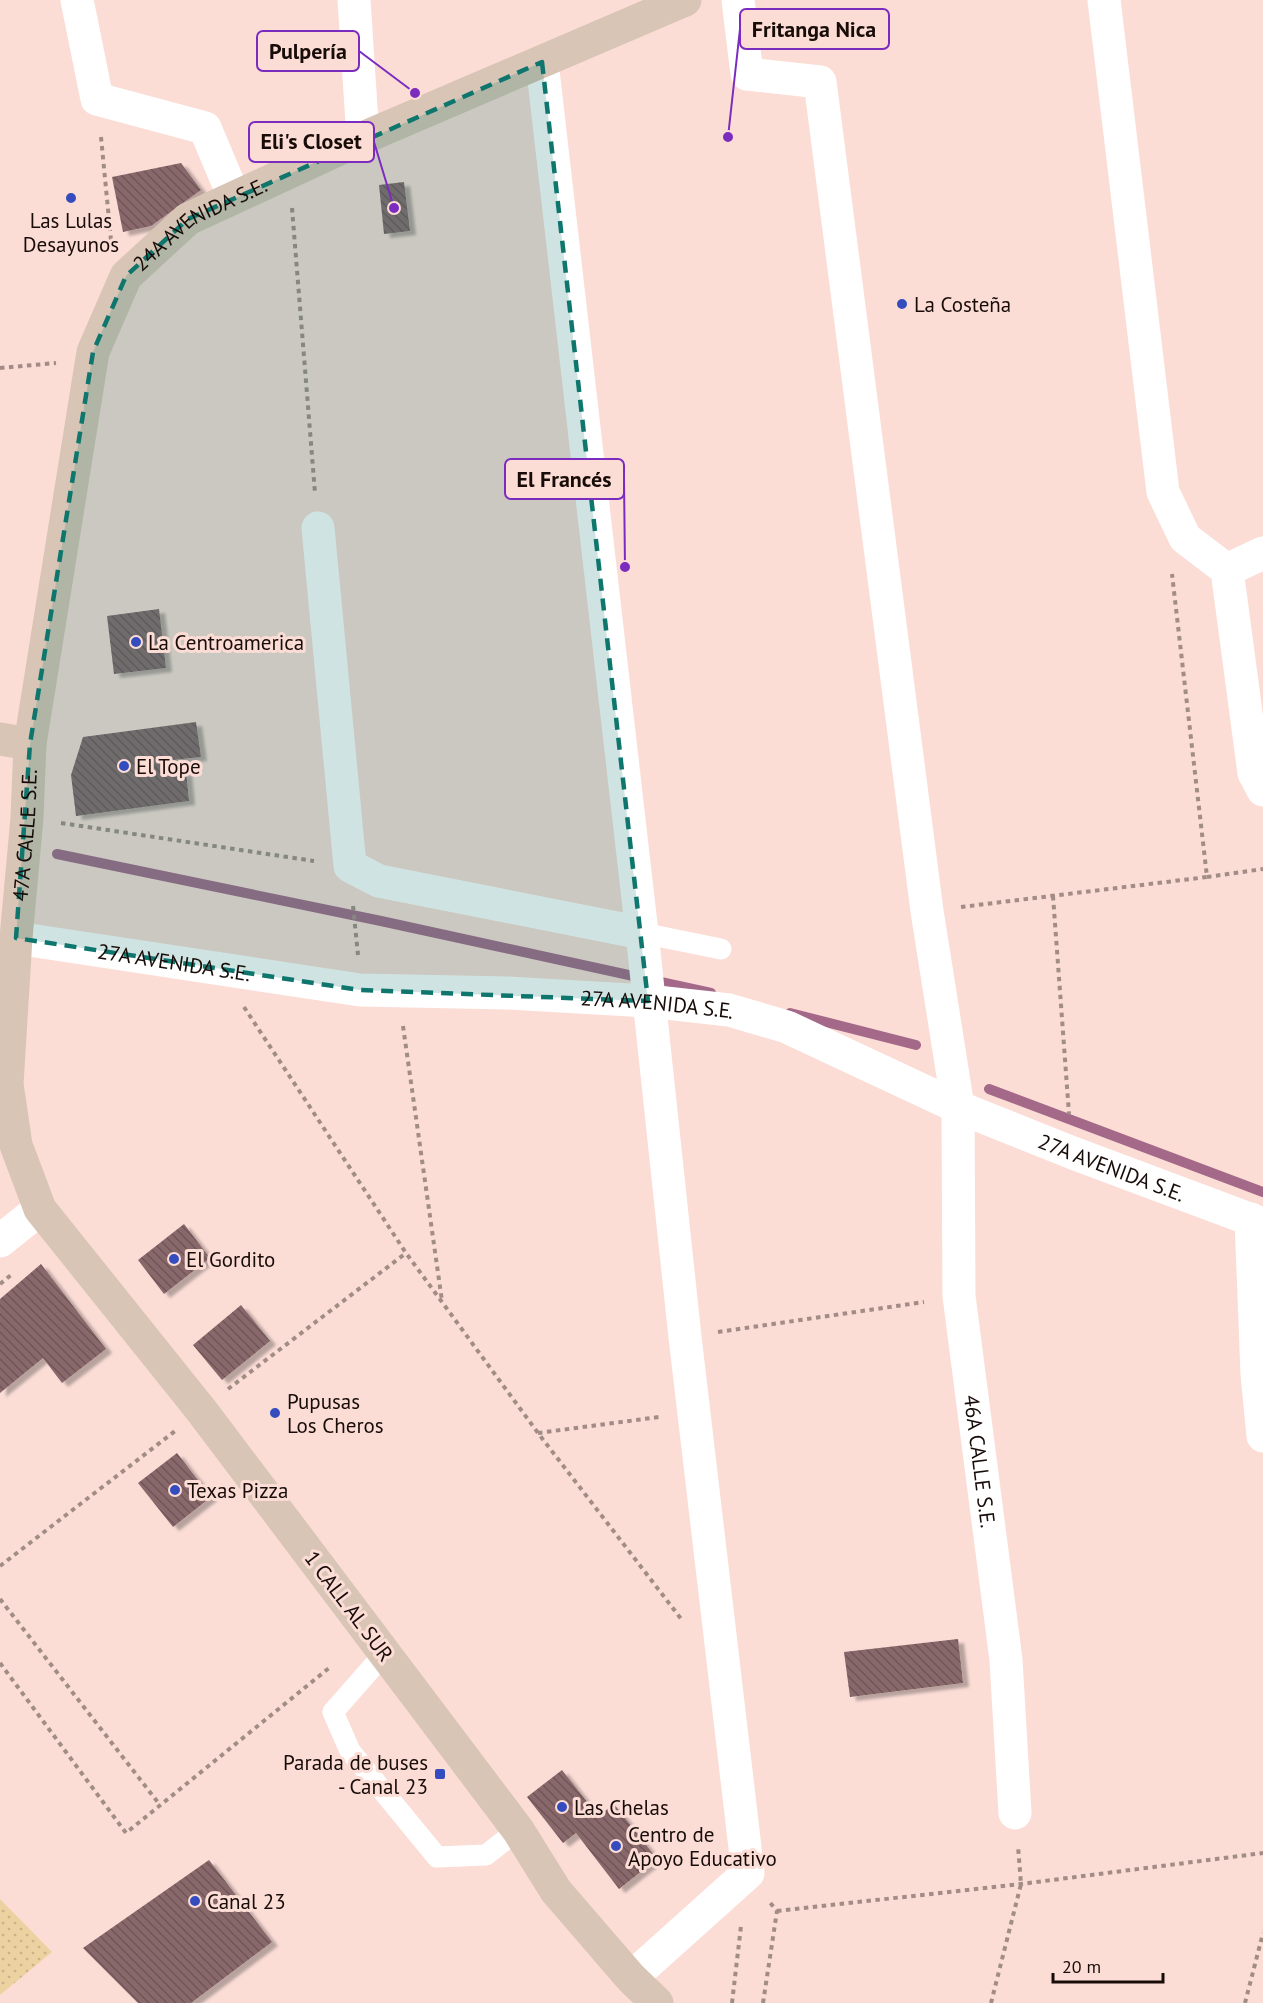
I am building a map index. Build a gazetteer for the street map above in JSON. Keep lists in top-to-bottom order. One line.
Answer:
{"streets":{"street":["24A AVENIDA S.E.","47A CALLE S.E.","27A AVENIDA S.E.","46A CALLE S.E.","1 CALL AL SUR"]},"crossings":[["24A AVENIDA S.E.","47A CALLE S.E."],["47A CALLE S.E.","27A AVENIDA S.E."],["47A CALLE S.E.","1 CALL AL SUR"],["27A AVENIDA S.E.","46A CALLE S.E."]],"places":{"other":["Pulpería","Fritanga Nica","Las Lulas Desayunos","Eli's Closet","La Costeña","El Francés","La Centroamerica","El Tope","El Gordito","Pupusas Los Cheros","Texas Pizza","Las Chelas","Centro de Apoyo Educativo","Canal 23"],"transit":["Parada de buses - Canal 23"]},"scale_bar":"20 m"}
